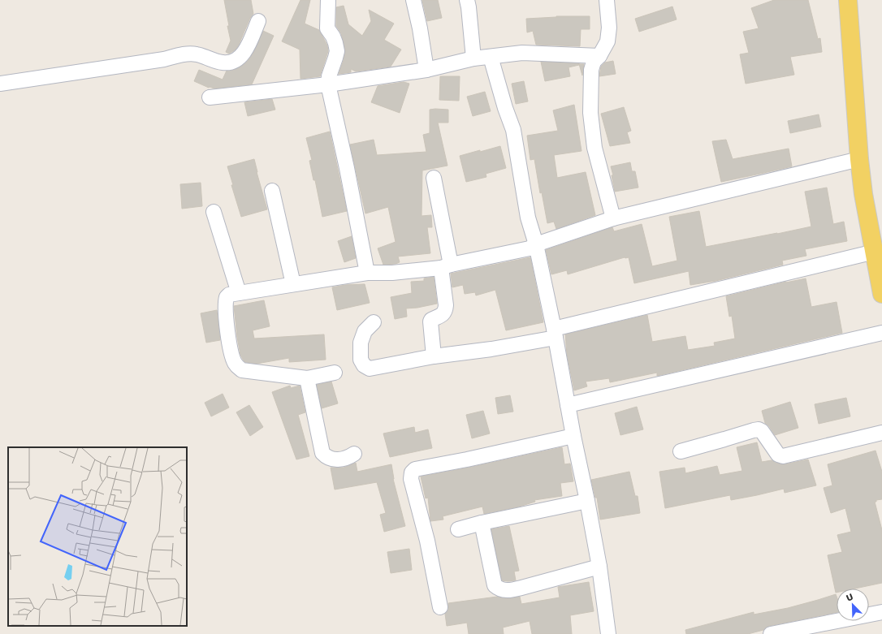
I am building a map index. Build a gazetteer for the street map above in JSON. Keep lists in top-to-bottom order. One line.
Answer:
{"north":"top left"}
